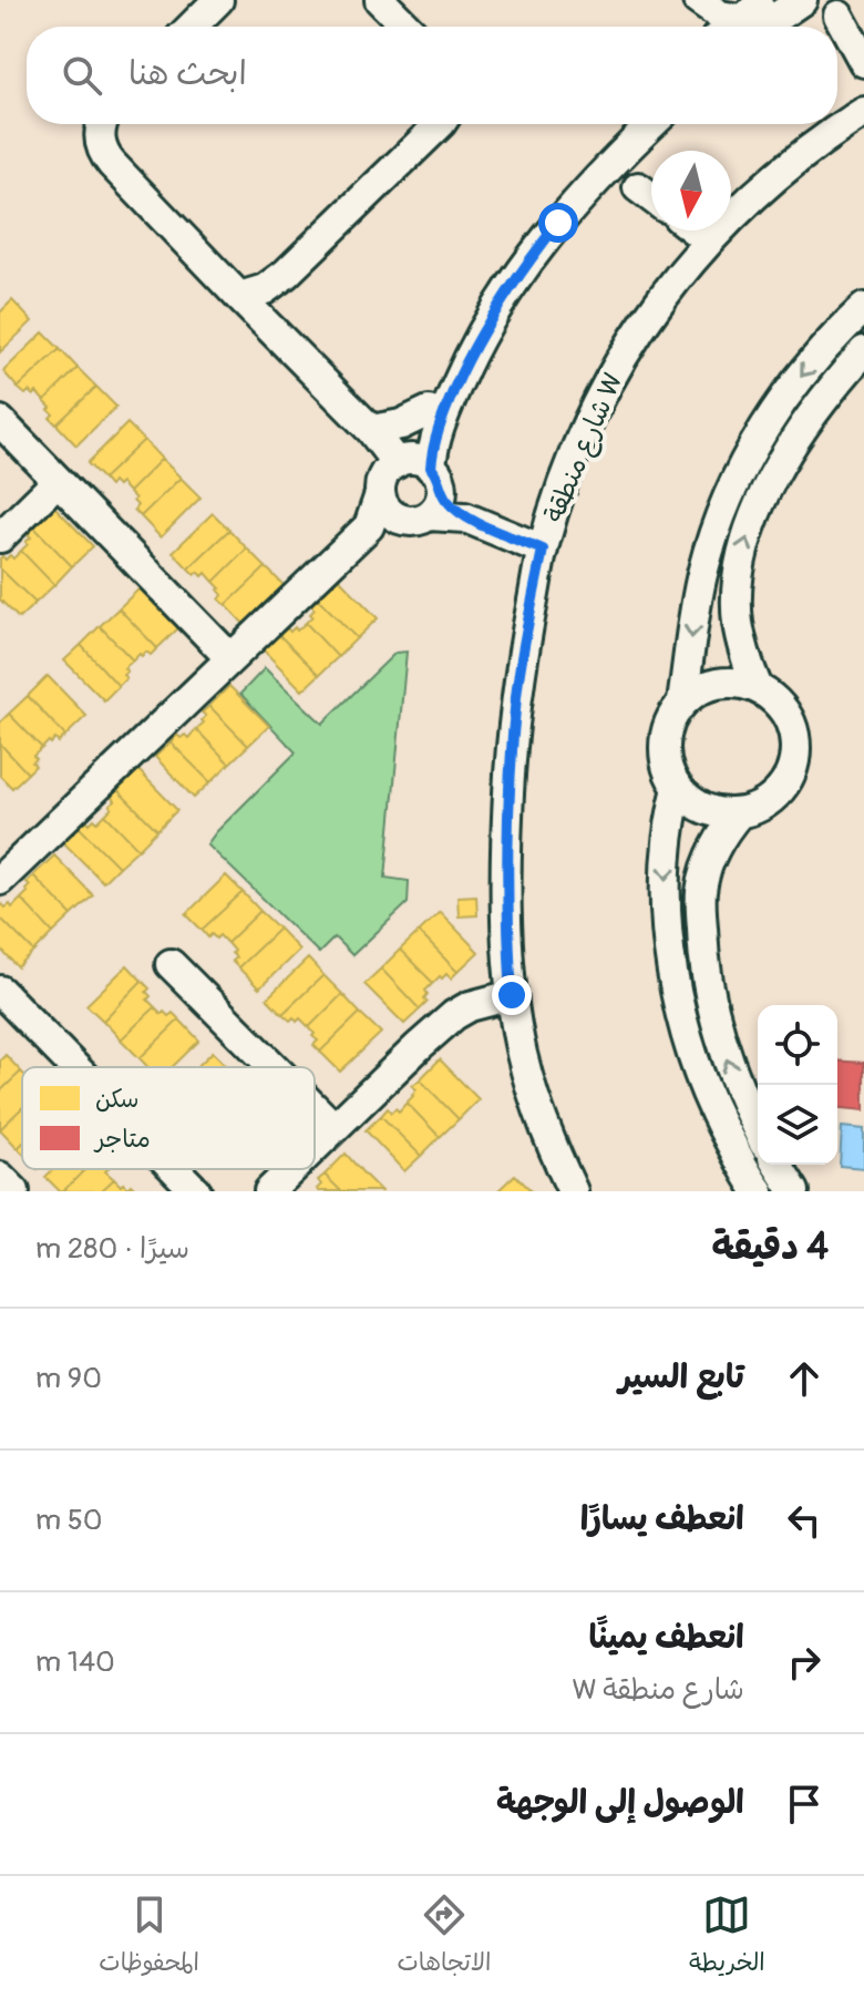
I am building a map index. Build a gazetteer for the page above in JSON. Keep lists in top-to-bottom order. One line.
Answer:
{"streets":{"street":["شارع منطقة W"]},"legend":["سكن","متاجر"],"north":"bottom","page":{"search":"ابحث هنا","heading":["4 دقيقة","سيرًا · 280 m"],"list":[["تابع السير","90 m"],["انعطف يسارًا","50 m"],["انعطف يمينًا","شارع منطقة W","140 m"],"الوصول إلى الوجهة"],"nav":["الخريطة","الاتجاهات","المحفوظات"]}}
